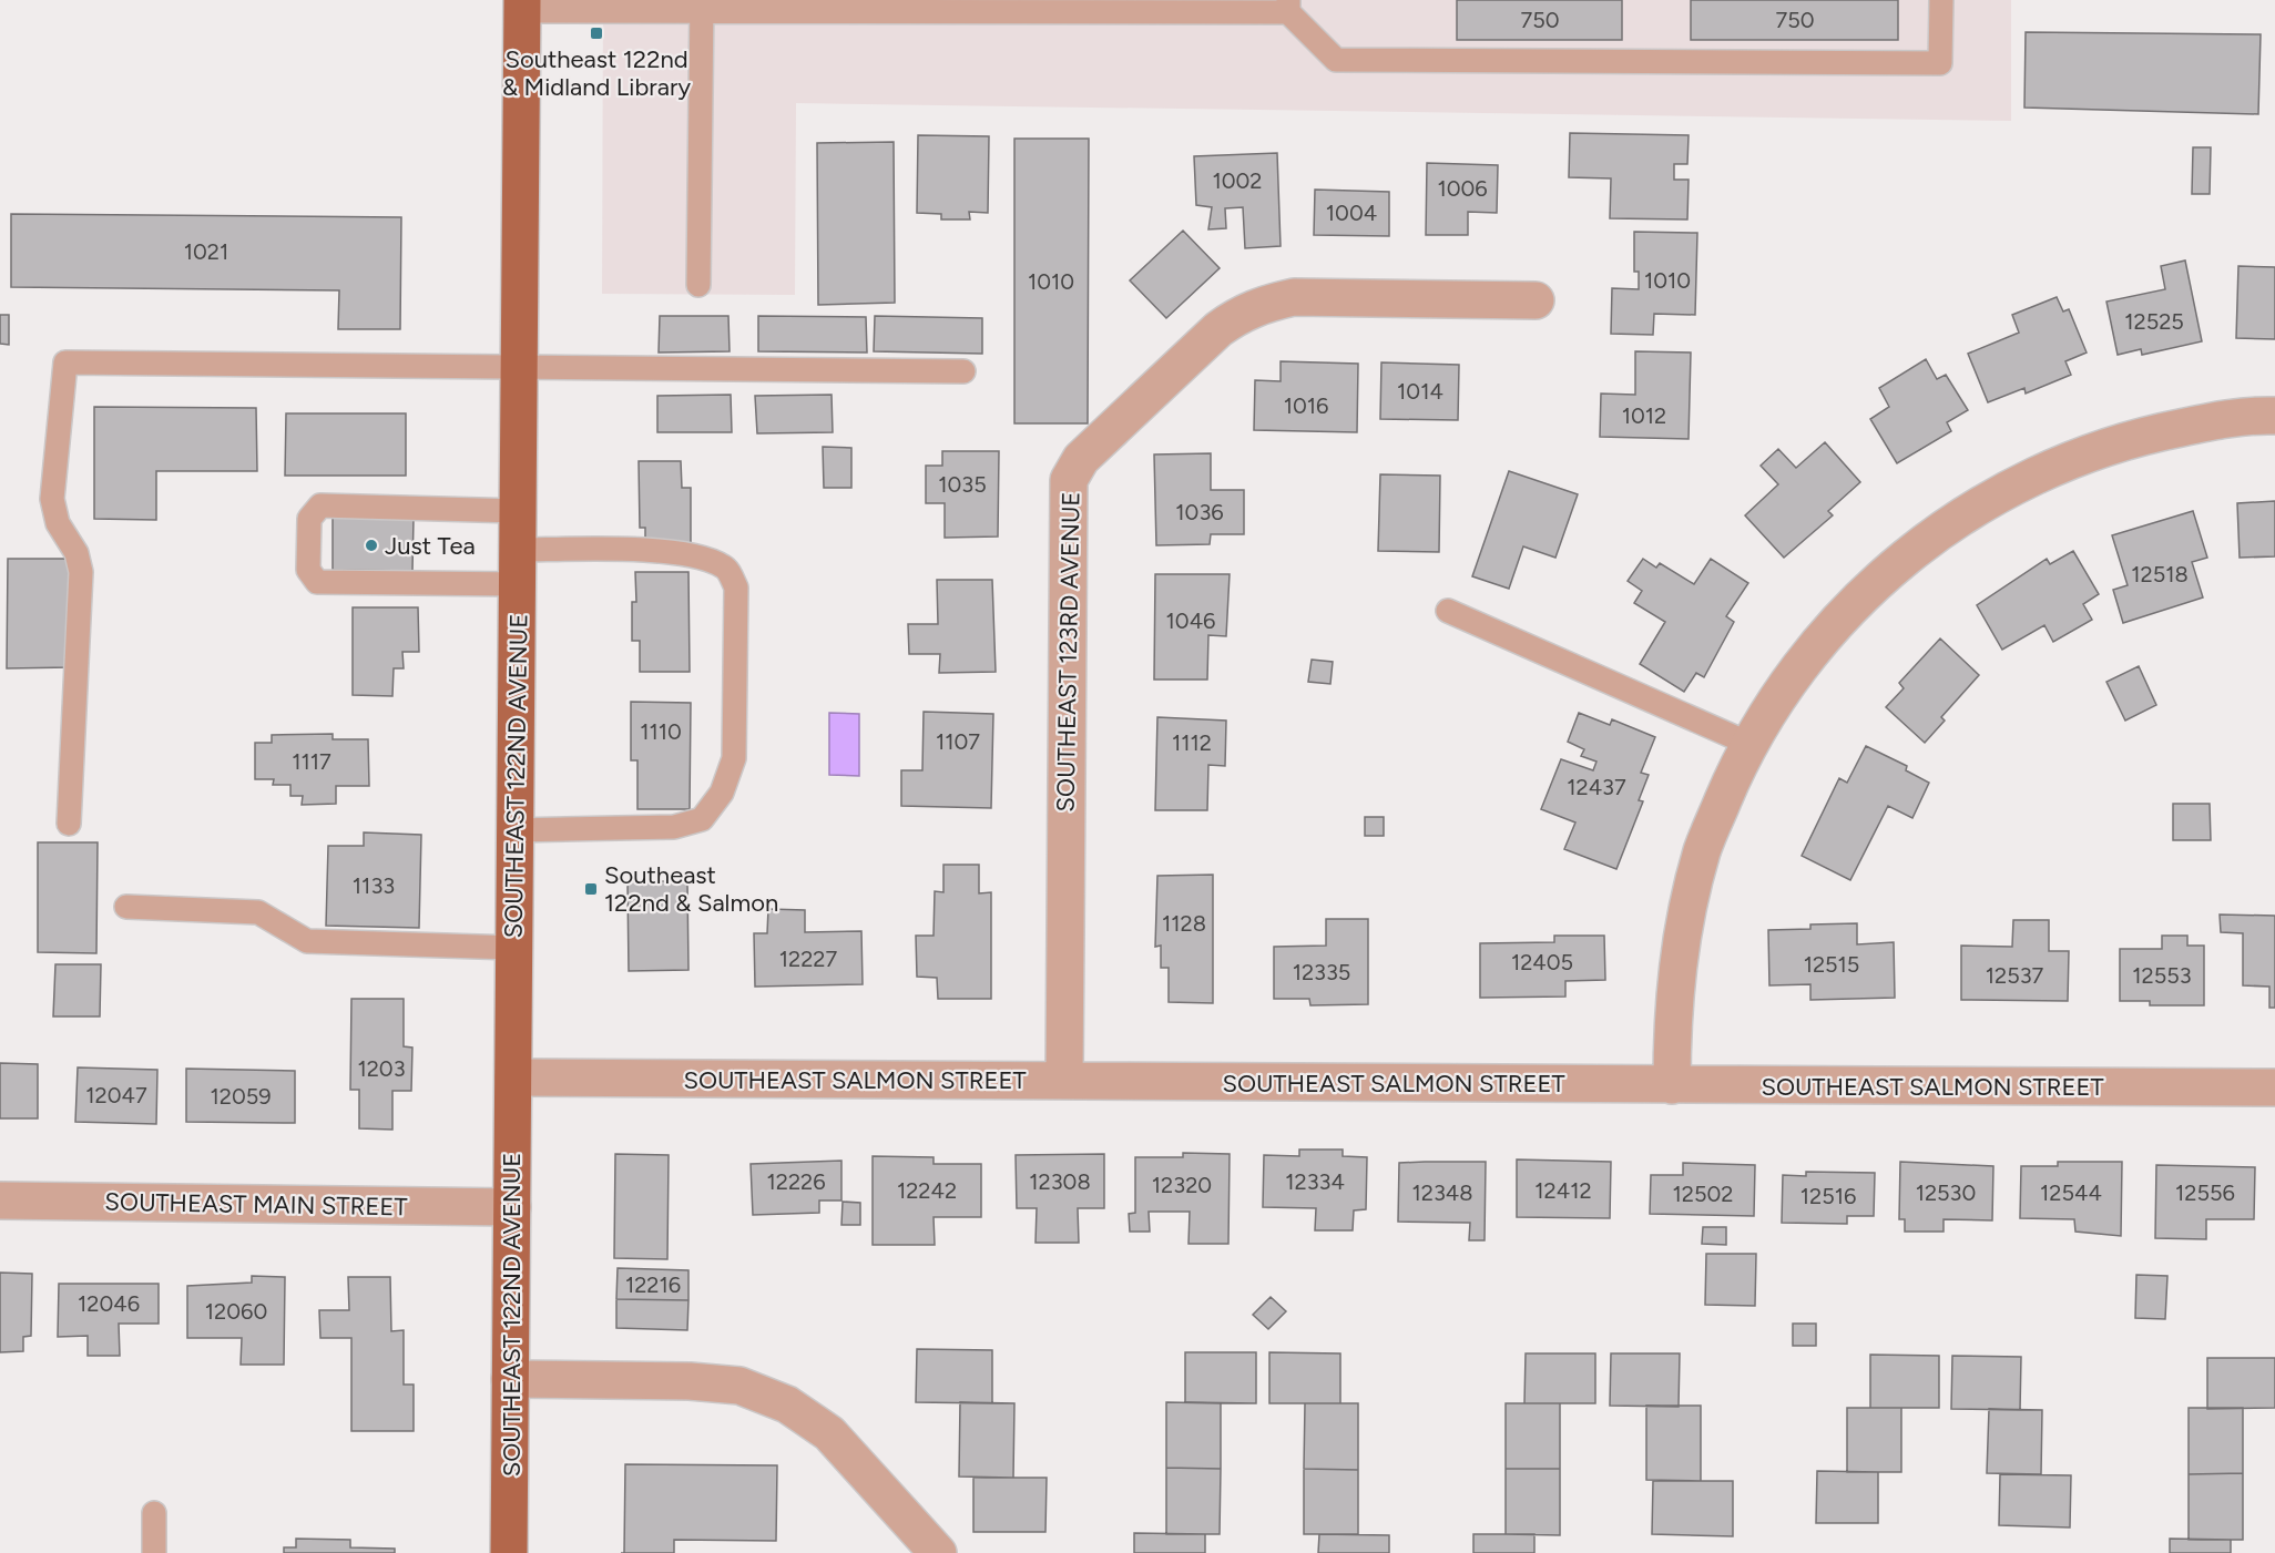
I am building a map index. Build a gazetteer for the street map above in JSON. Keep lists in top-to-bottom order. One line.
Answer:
{"streets":{"main road":["SOUTHEAST 122ND AVENUE"],"street":["SOUTHEAST 123RD AVENUE","SOUTHEAST SALMON STREET","SOUTHEAST MAIN STREET"]},"crossings":[["SOUTHEAST 123RD AVENUE","SOUTHEAST SALMON STREET"],["SOUTHEAST 122ND AVENUE","SOUTHEAST SALMON STREET"],["SOUTHEAST 122ND AVENUE","SOUTHEAST MAIN STREET"]],"places":{"transit":["Southeast 122nd & Midland Library","Southeast 122nd & Salmon"],"other":["Just Tea"]},"house_numbers":["750","750","1002","1006","1004","1021","1010","1010","12525","1014","1016","1012","1035","1036","12518","1046","1110","1107","1112","1117","12437","1133","1128","12227","12405","12515","12335","12537","12553","1203","12047","12059","12226","12308","12334","12320","12242","12412","12348","12530","12544","12556","12502","12516","12216","12046","12060"]}
